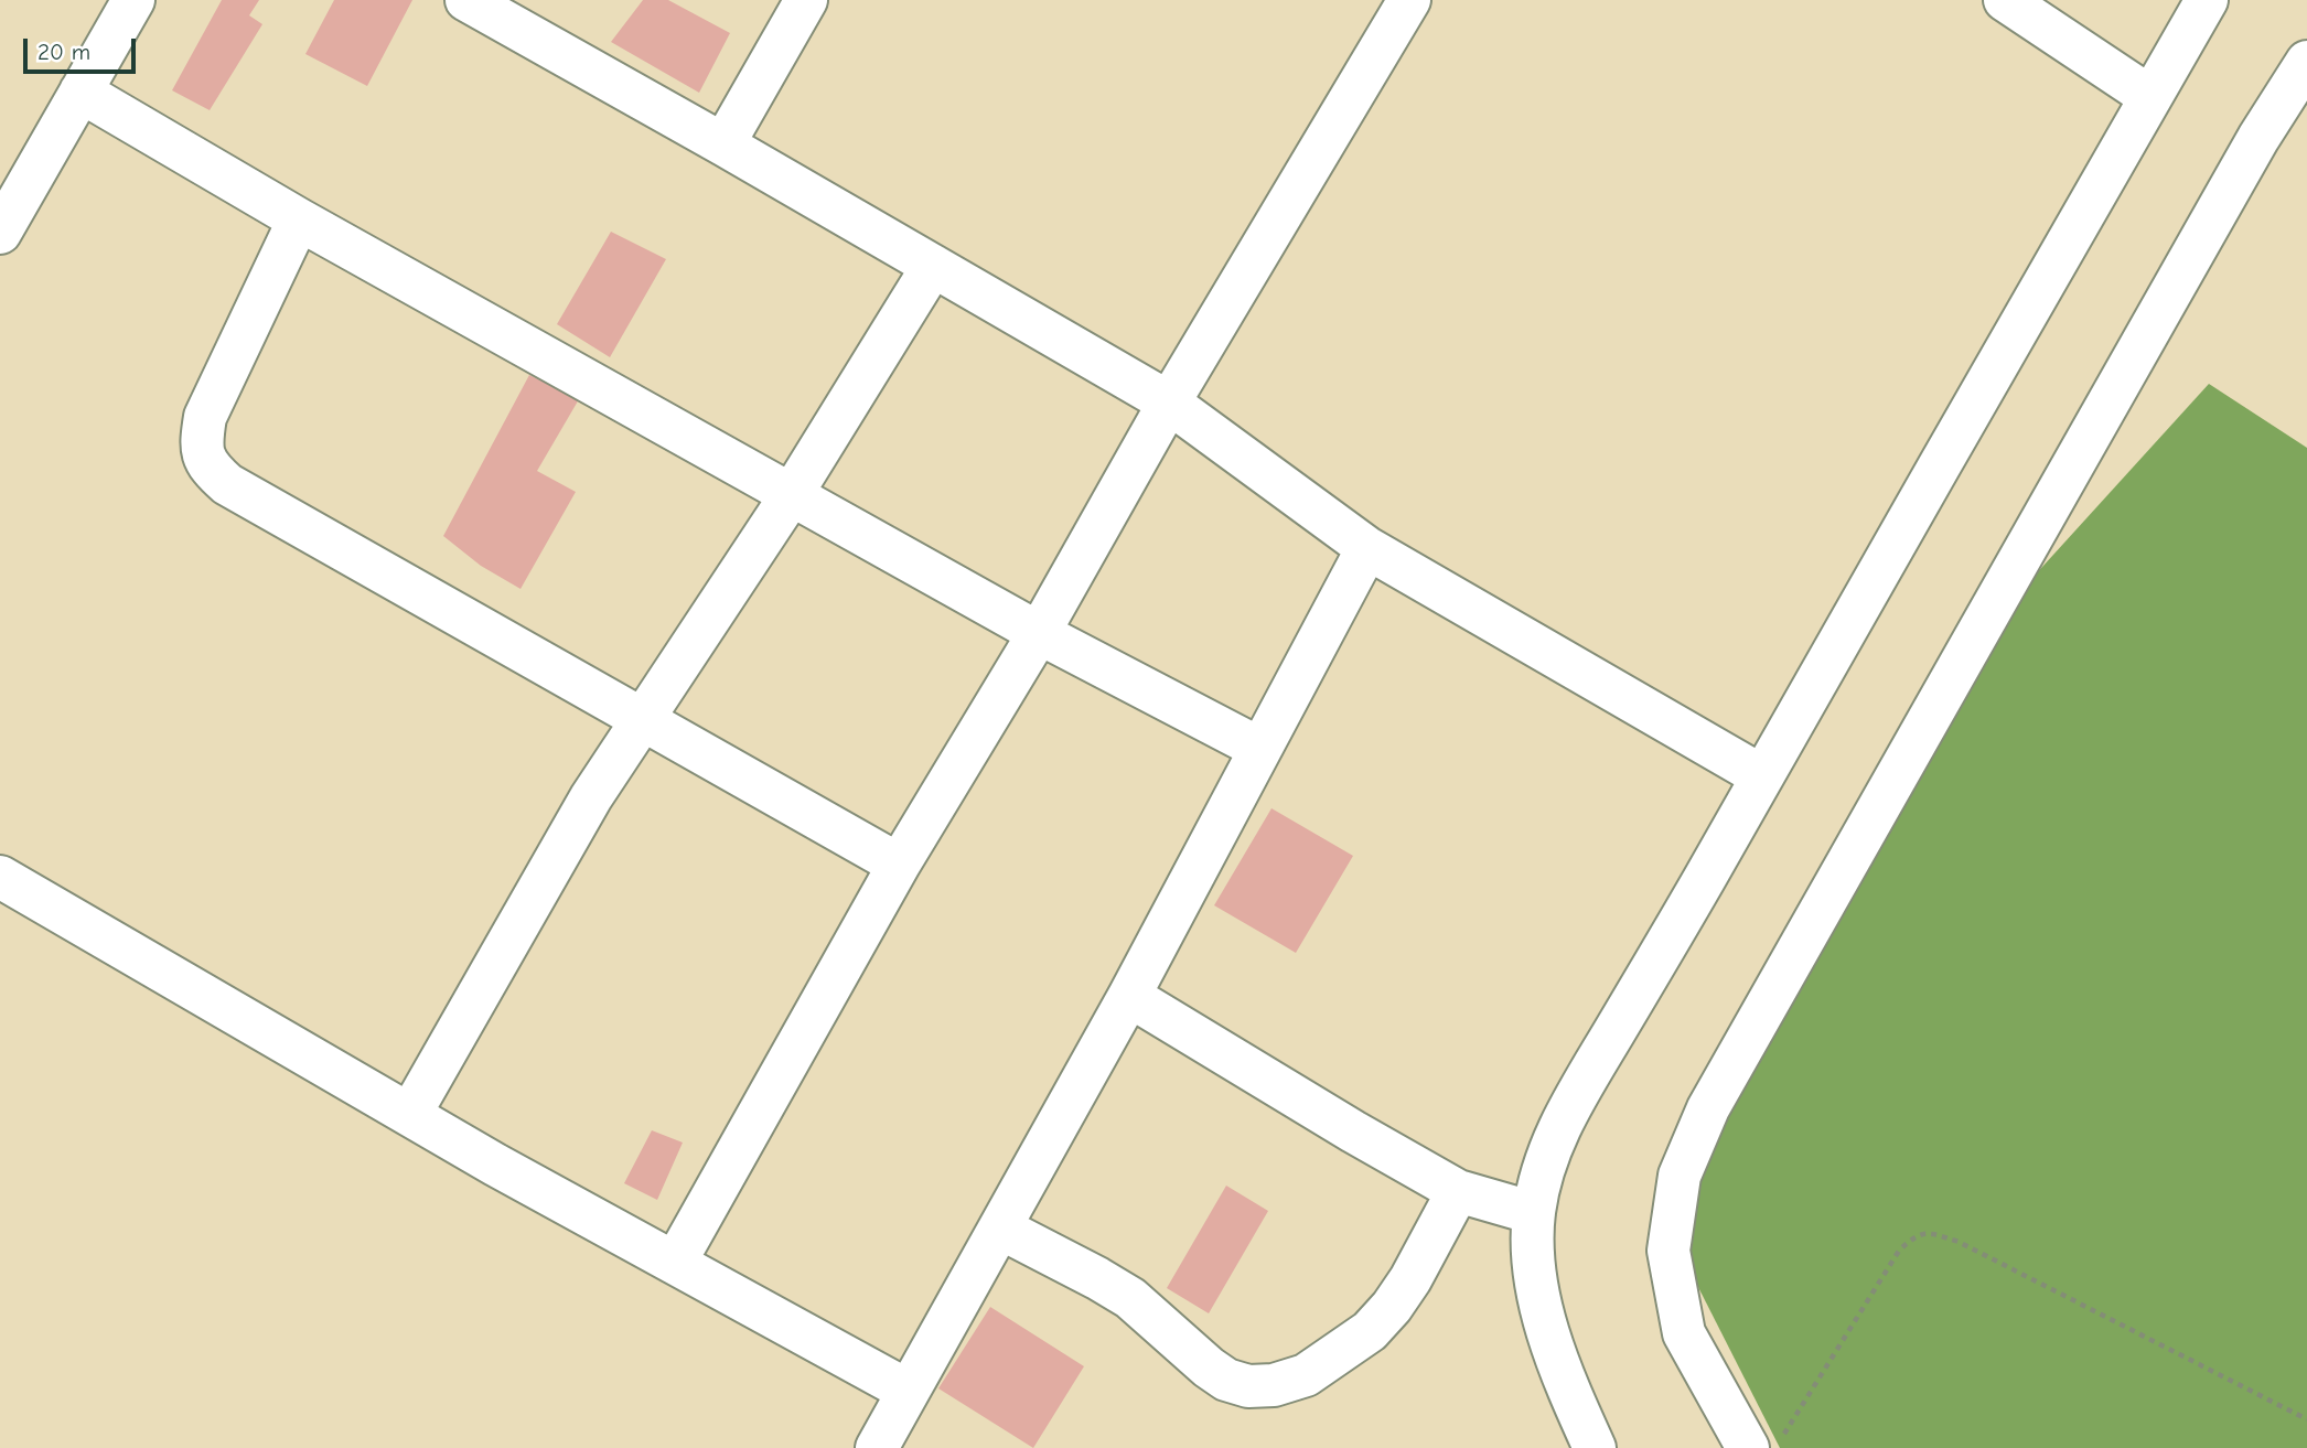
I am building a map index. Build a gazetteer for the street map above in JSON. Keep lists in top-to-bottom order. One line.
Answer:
{"scale_bar":"20 m"}
